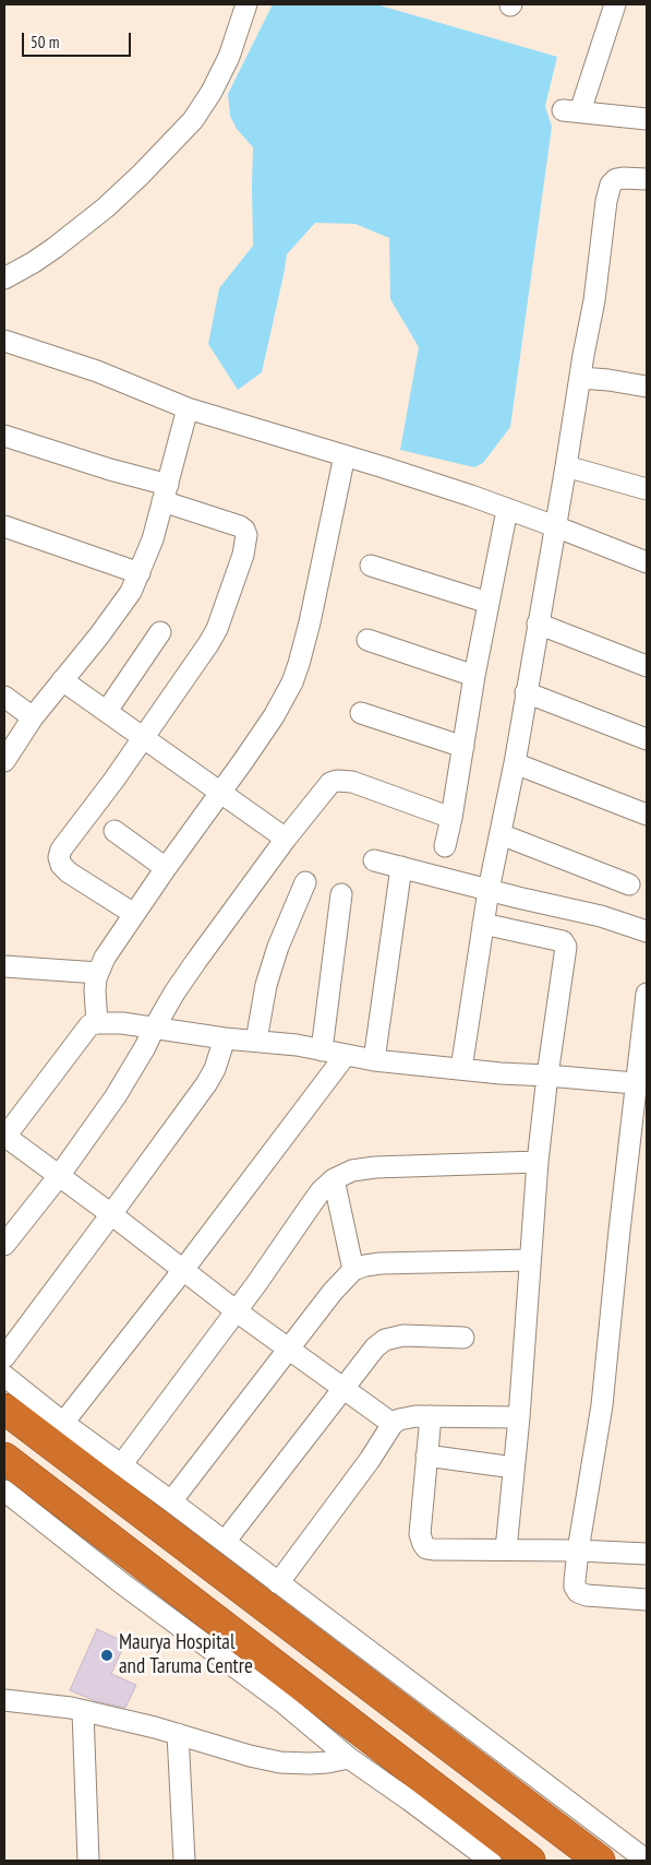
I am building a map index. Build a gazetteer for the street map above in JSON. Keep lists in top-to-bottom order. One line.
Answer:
{"places":["Maurya Hospital and Taruma Centre"],"scale_bar":"50 m"}
